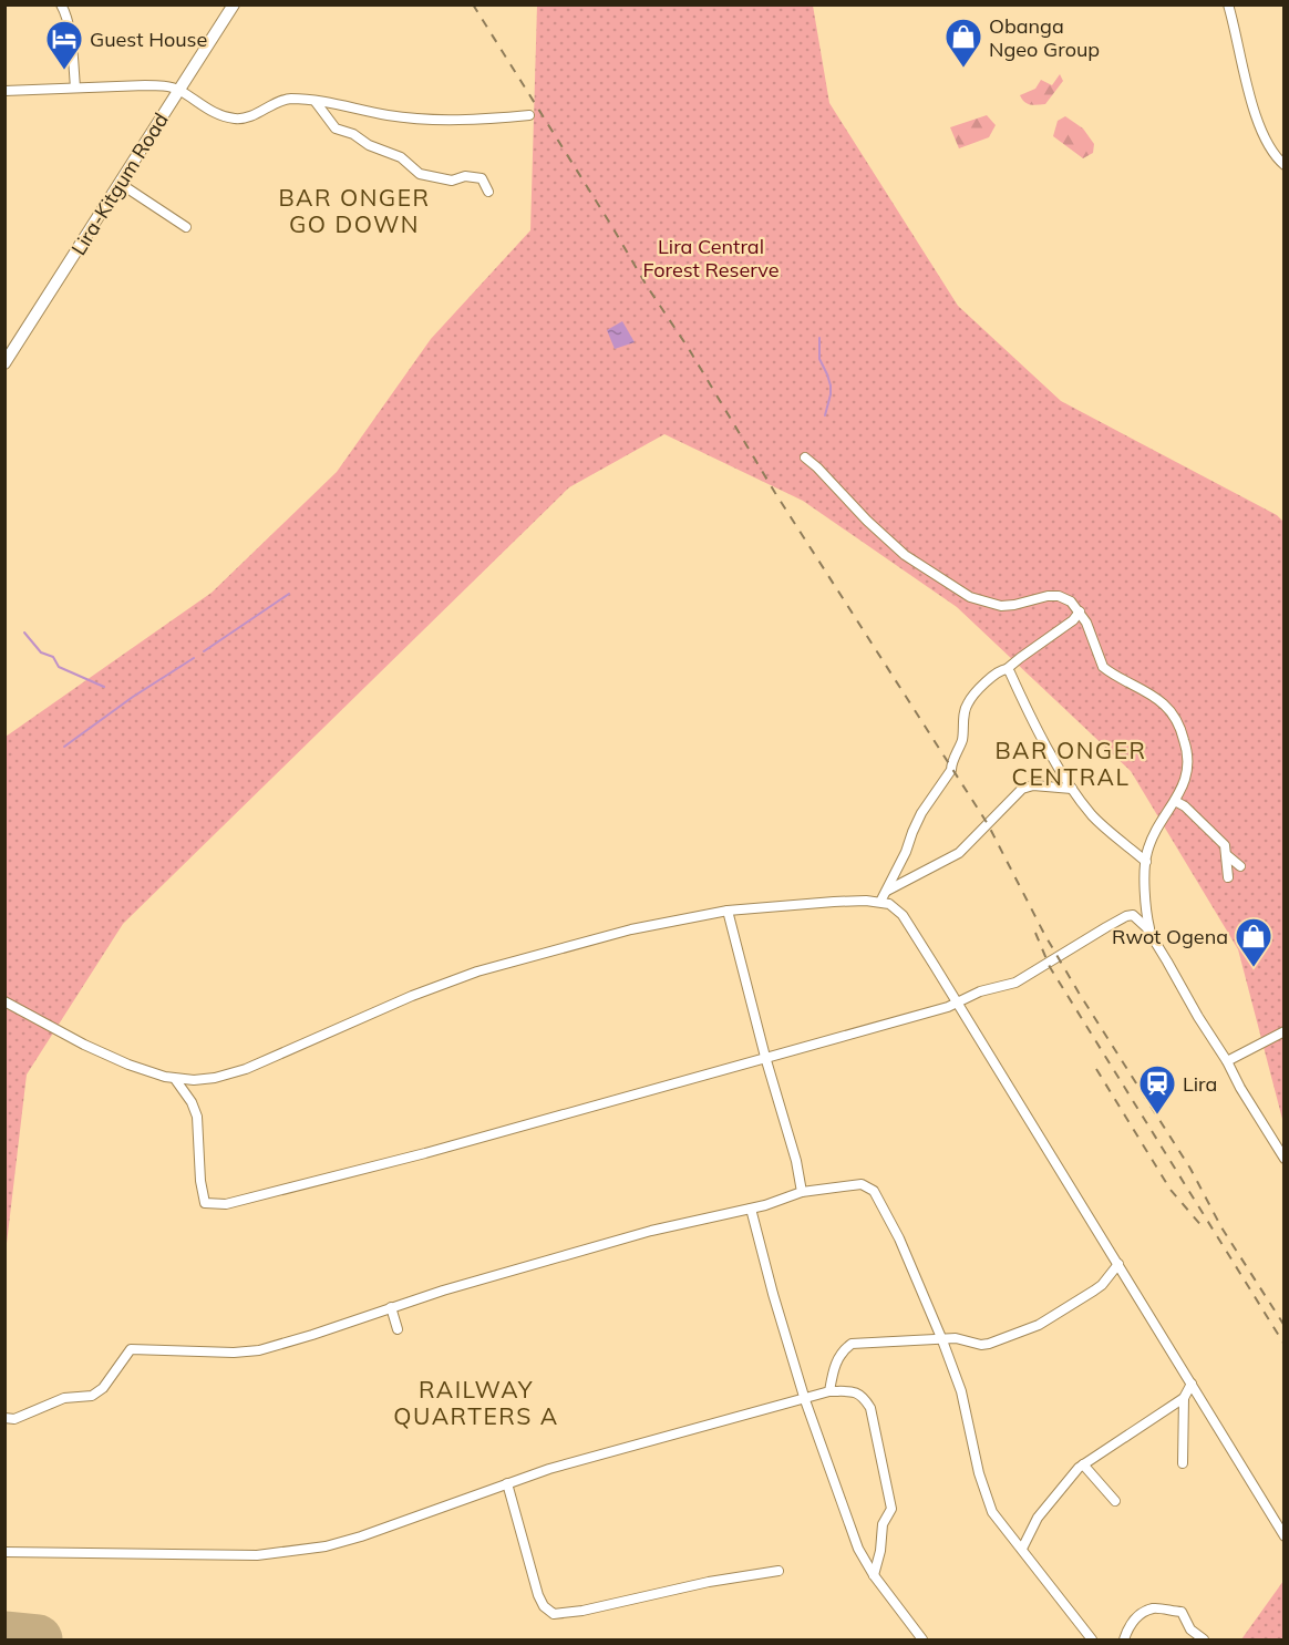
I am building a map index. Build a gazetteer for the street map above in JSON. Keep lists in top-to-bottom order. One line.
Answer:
{"streets":{"main road":["Lira-Kitgum Road"]},"districts":["BAR ONGER GO DOWN","BAR ONGER CENTRAL","RAILWAY QUARTERS A"],"parks":["Lira Central Forest Reserve"],"places":{"shop":["Obanga Ngeo Group","Rwot Ogena"],"hotel":["Guest House"],"station":["Lira"]}}
